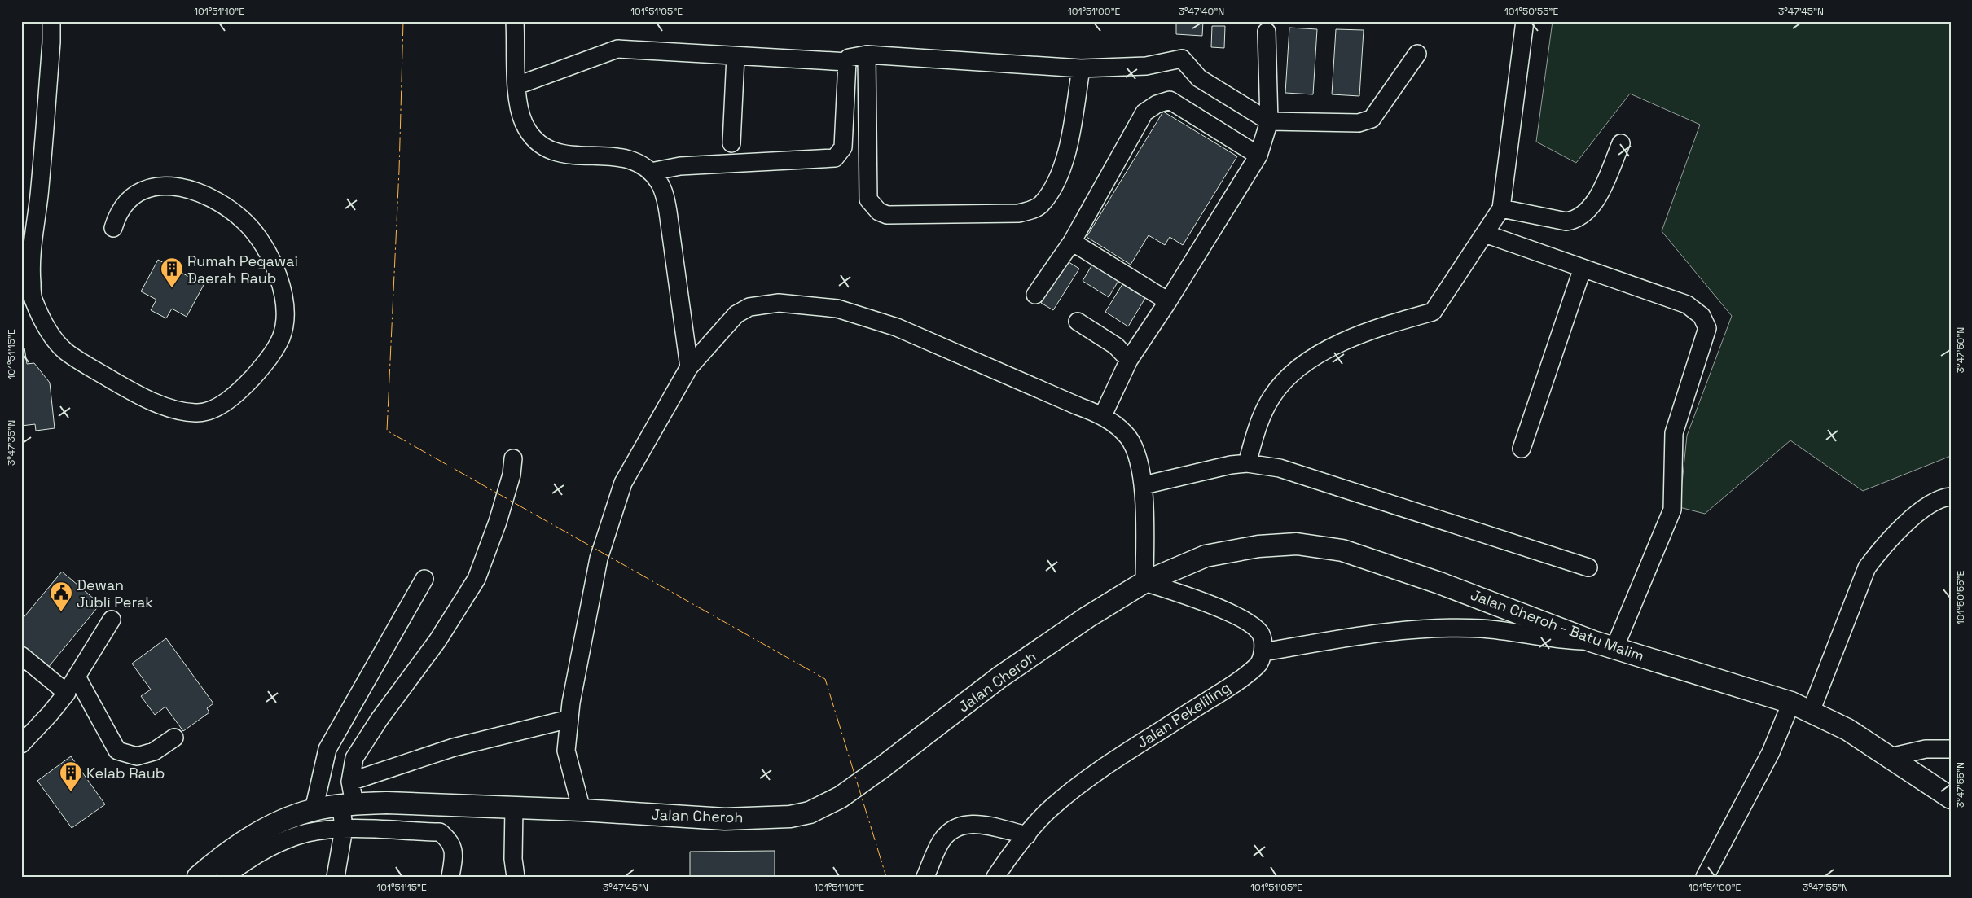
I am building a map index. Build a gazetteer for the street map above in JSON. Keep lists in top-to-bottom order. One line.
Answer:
{"streets":{"main road":["Jalan Cheroh - Batu Malim","Jalan Cheroh"],"street":["Jalan Pekeliling"]},"crossings":[["Jalan Cheroh - Batu Malim","Jalan Cheroh"]],"places":{"building":["Rumah Pegawai Daerah Raub","Kelab Raub"],"public building":["Dewan Jubli Perak"]},"coordinates":["101°51'10\"E","101°51'05\"E","101°51'00\"E","3°47'40\"N","101°50'55\"E","3°47'45\"N","3°47'50\"N","101°51'15\"E","3°47'35\"N","3°47'55\"N"]}
